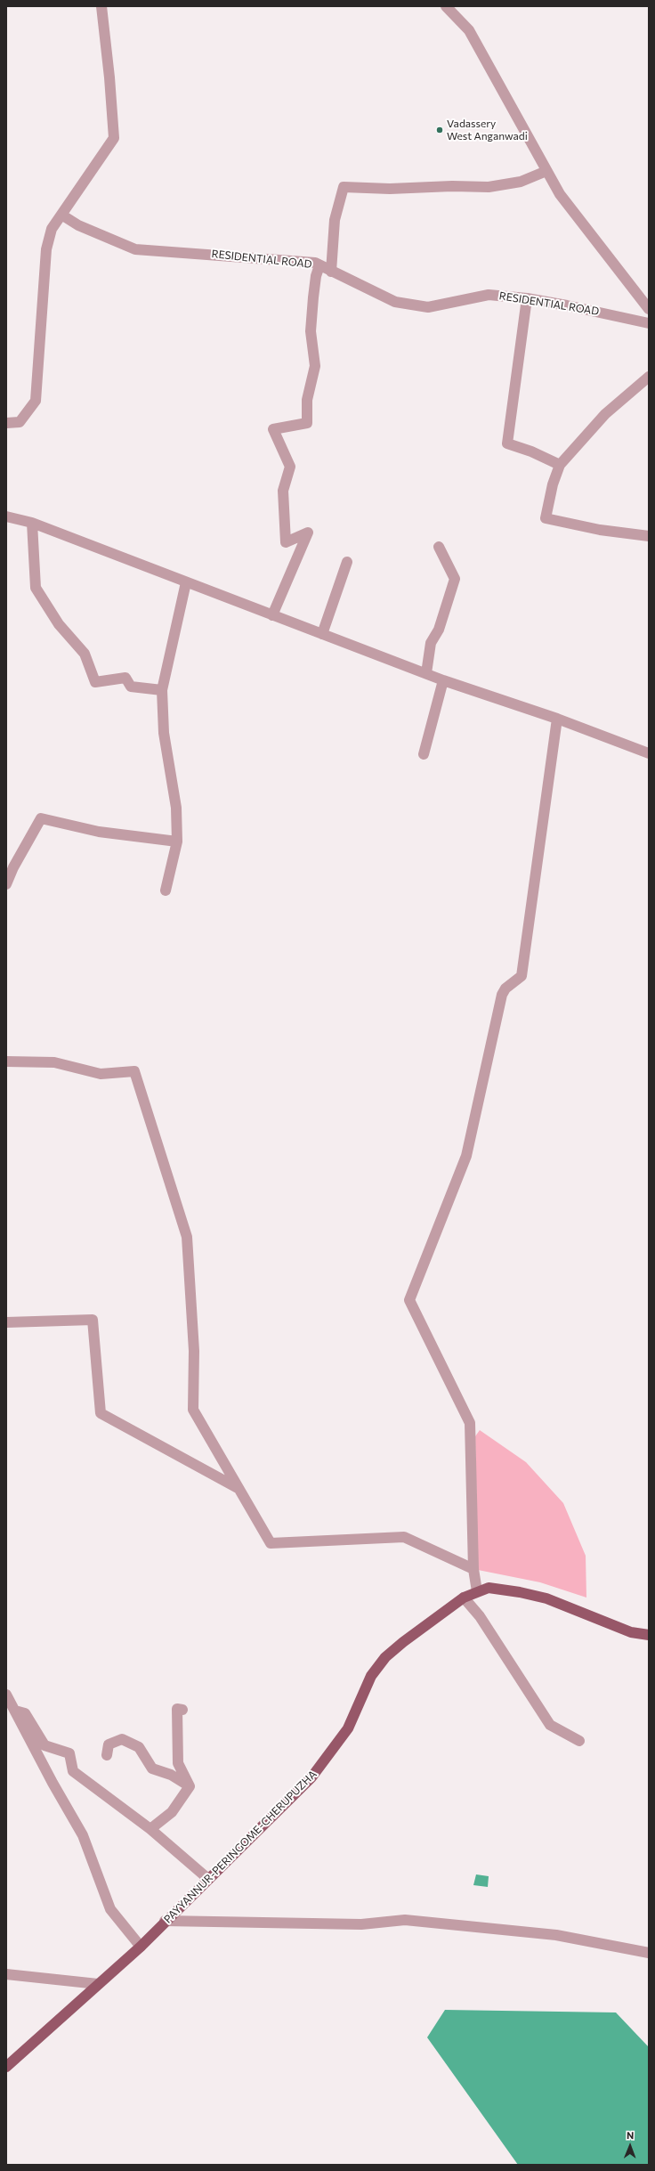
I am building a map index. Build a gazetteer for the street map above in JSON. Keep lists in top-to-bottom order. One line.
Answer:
{"streets":{"main road":["PAYYANNUR-PERINGOME-CHERUPUZHA"],"street":["RESIDENTIAL ROAD"]},"places":["Vadassery West Anganwadi"],"north":"top"}
